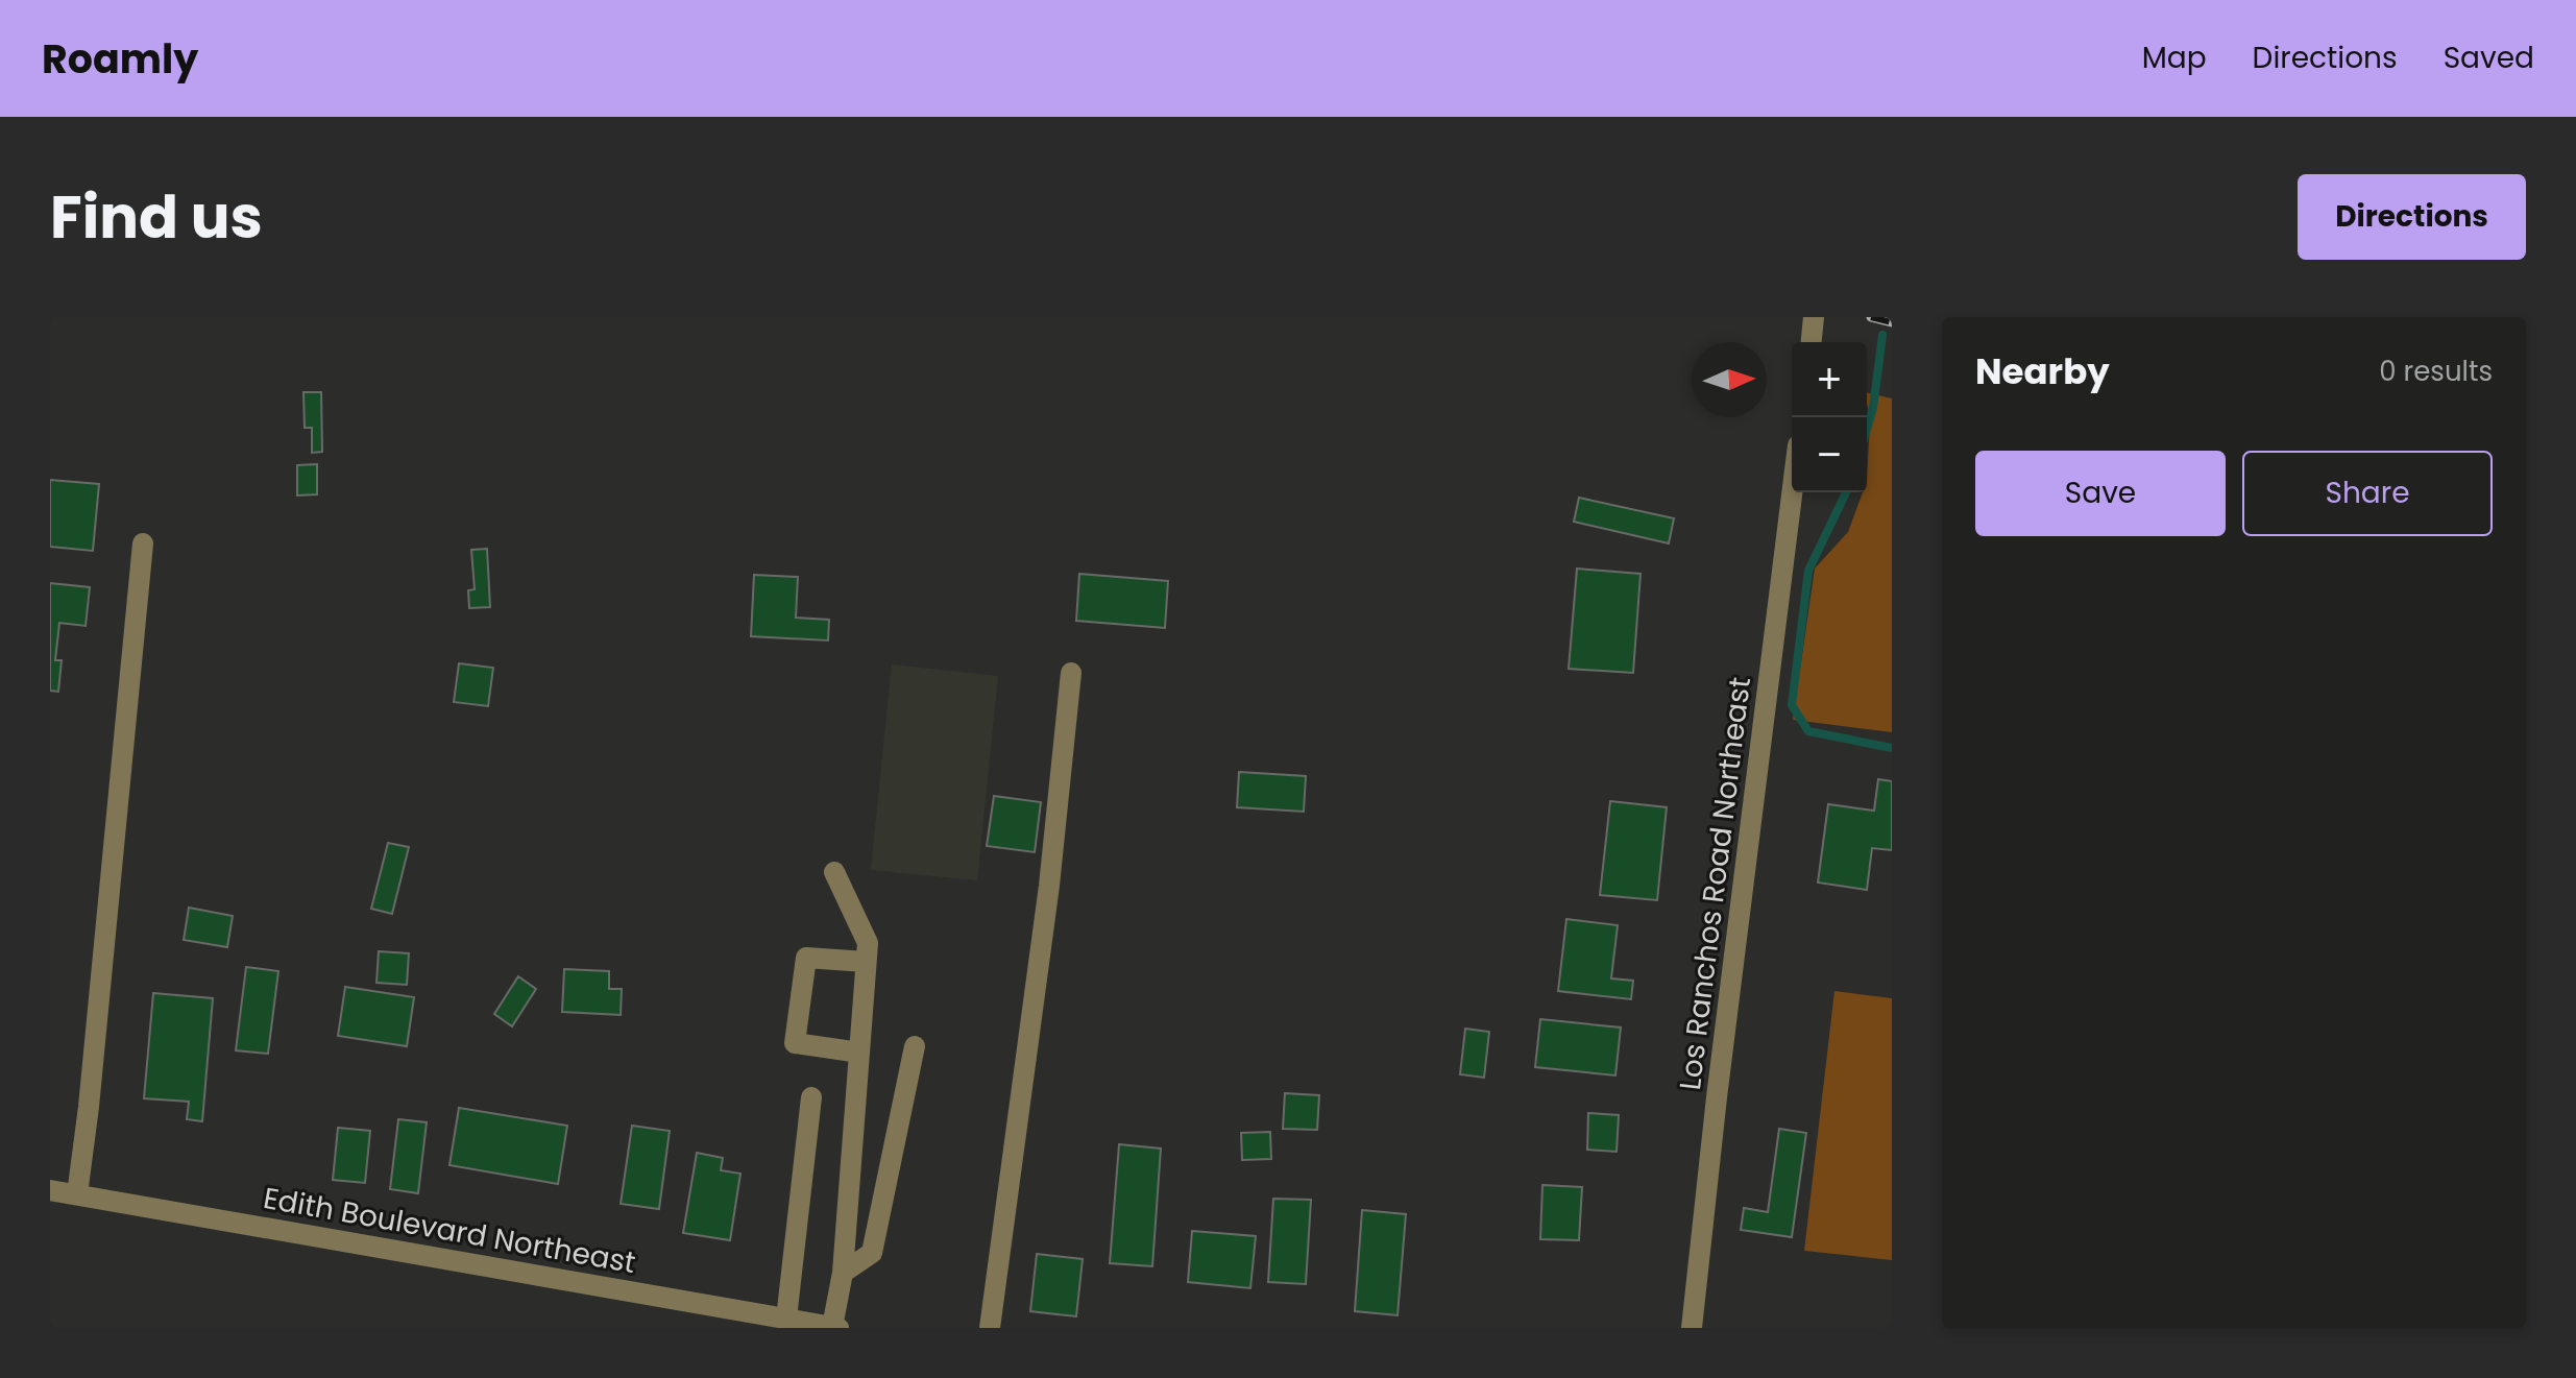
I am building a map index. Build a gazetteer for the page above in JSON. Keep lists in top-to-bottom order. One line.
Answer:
{"streets":{"street":["Los Ranchos Road Northeast","Edith Boulevard Northeast"]},"north":"right","page":{"header":"Roamly","nav":["Map","Directions","Saved"],"title":"Find us","buttons":["Directions",["Save","Share"]],"heading":["Nearby","0 results"],"map_buttons":["+","−"]}}
